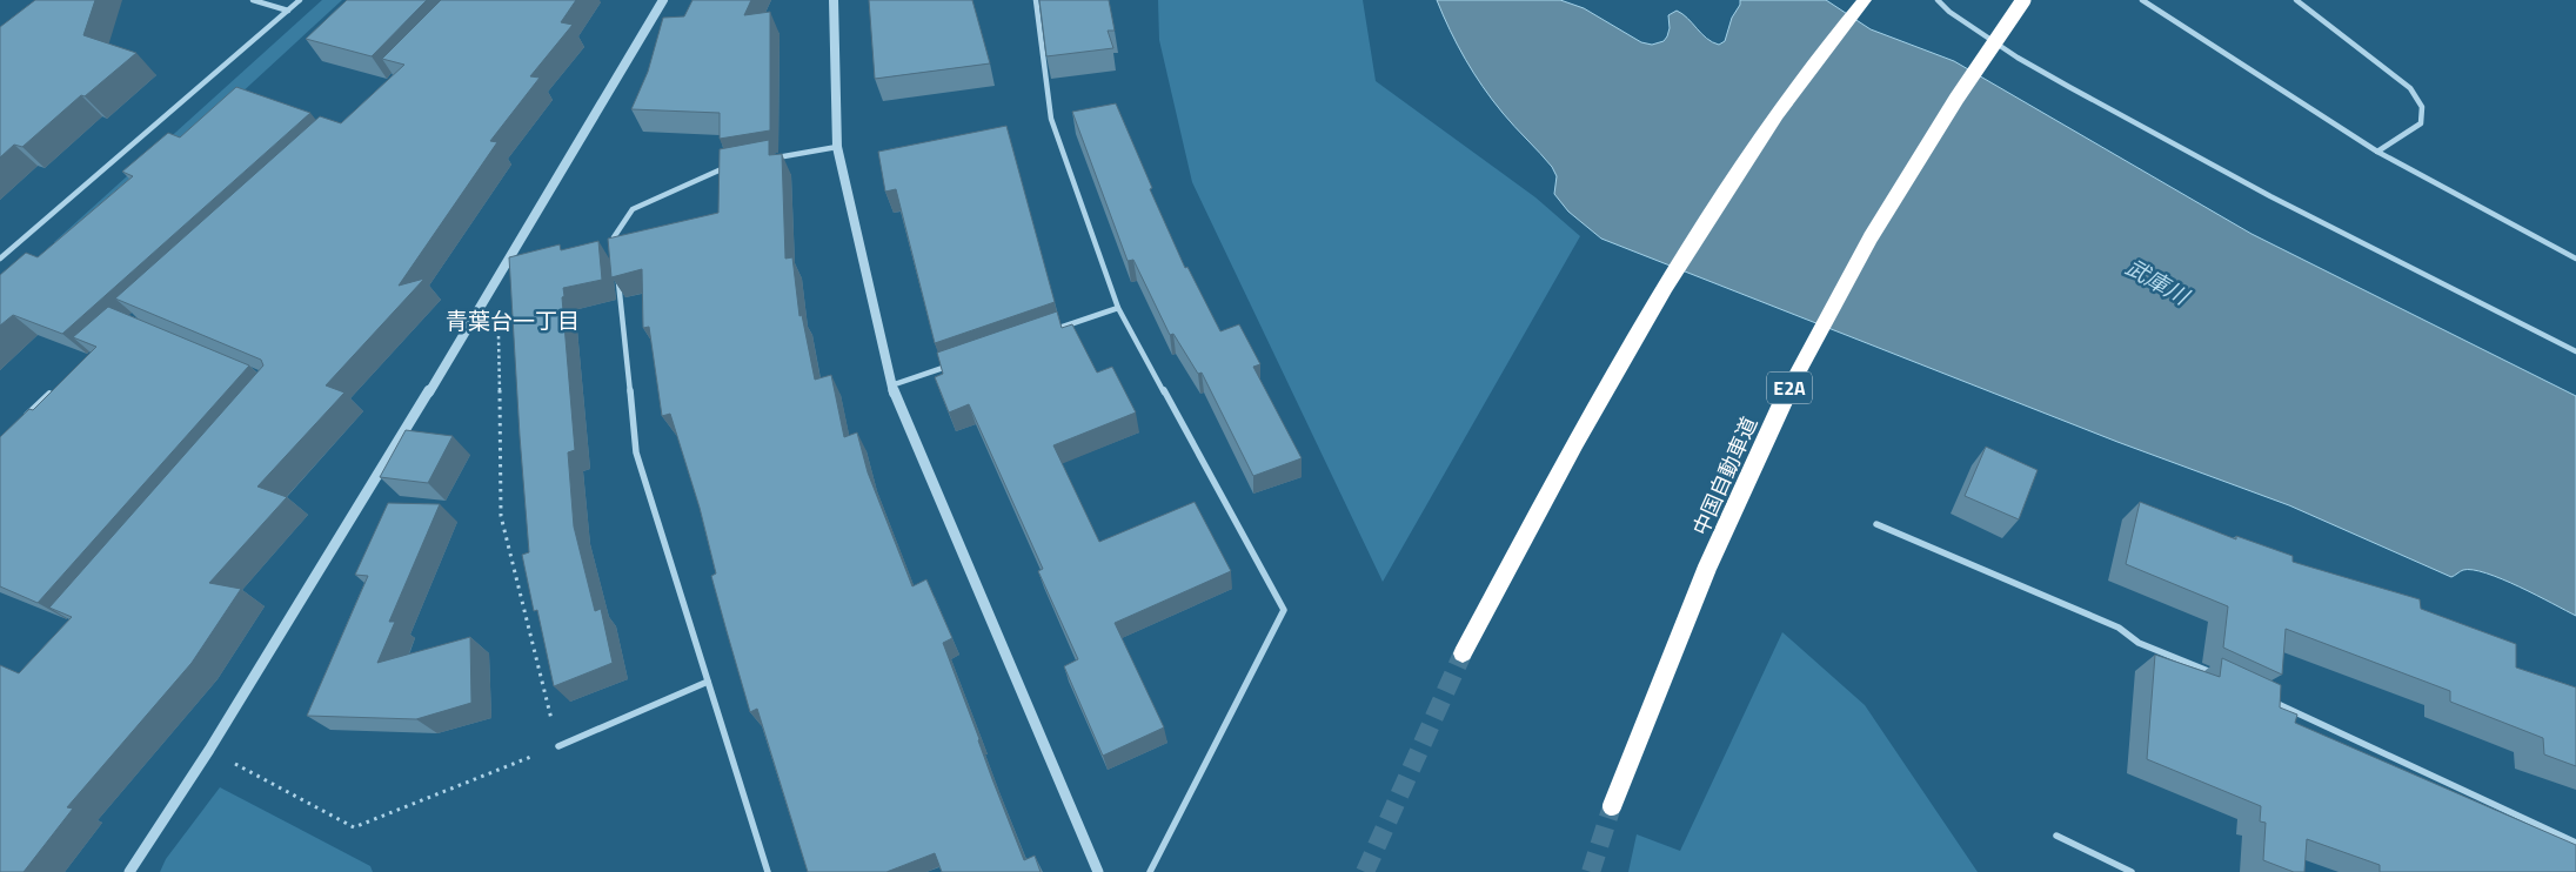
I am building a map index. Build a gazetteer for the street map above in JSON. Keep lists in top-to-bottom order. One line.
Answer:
{"streets":{"highway":["E2A","中国自動車道"]},"districts":["青葉台一丁目"],"water":["武庫川"]}
